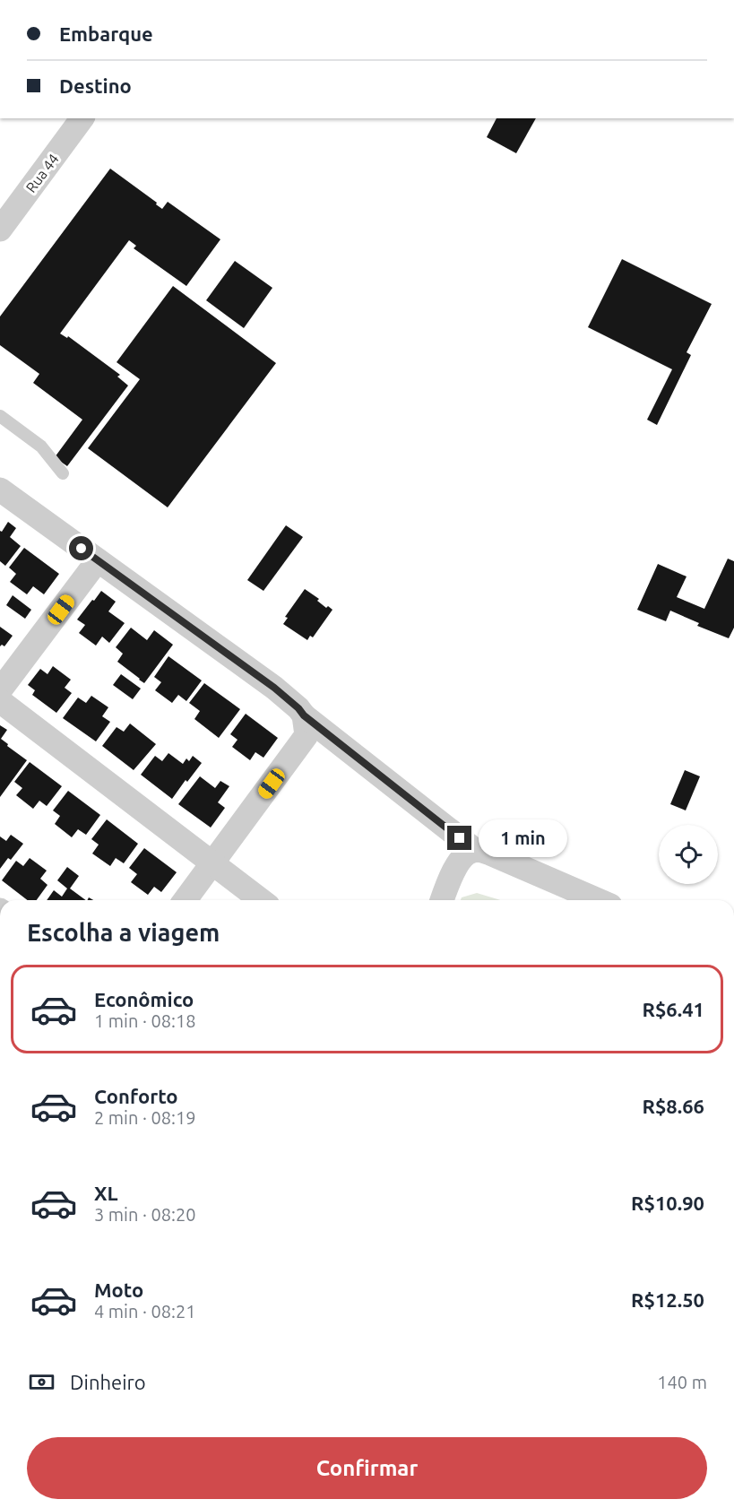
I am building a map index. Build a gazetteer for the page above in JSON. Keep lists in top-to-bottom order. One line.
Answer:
{"streets":{"street":["Rua 44"]},"page":{"banner":["Embarque","Destino"],"bubble":"1 min","heading":"Escolha a viagem","list":[{"name":"Econômico","note":"1 min · 08:18","value":"R$6.41"},{"name":"Conforto","note":"2 min · 08:19","value":"R$8.66"},{"name":"XL","note":"3 min · 08:20","value":"R$10.90"},{"name":"Moto","note":"4 min · 08:21","value":"R$12.50"}],"pay":["Dinheiro","140 m"],"buttons":"Confirmar"}}
